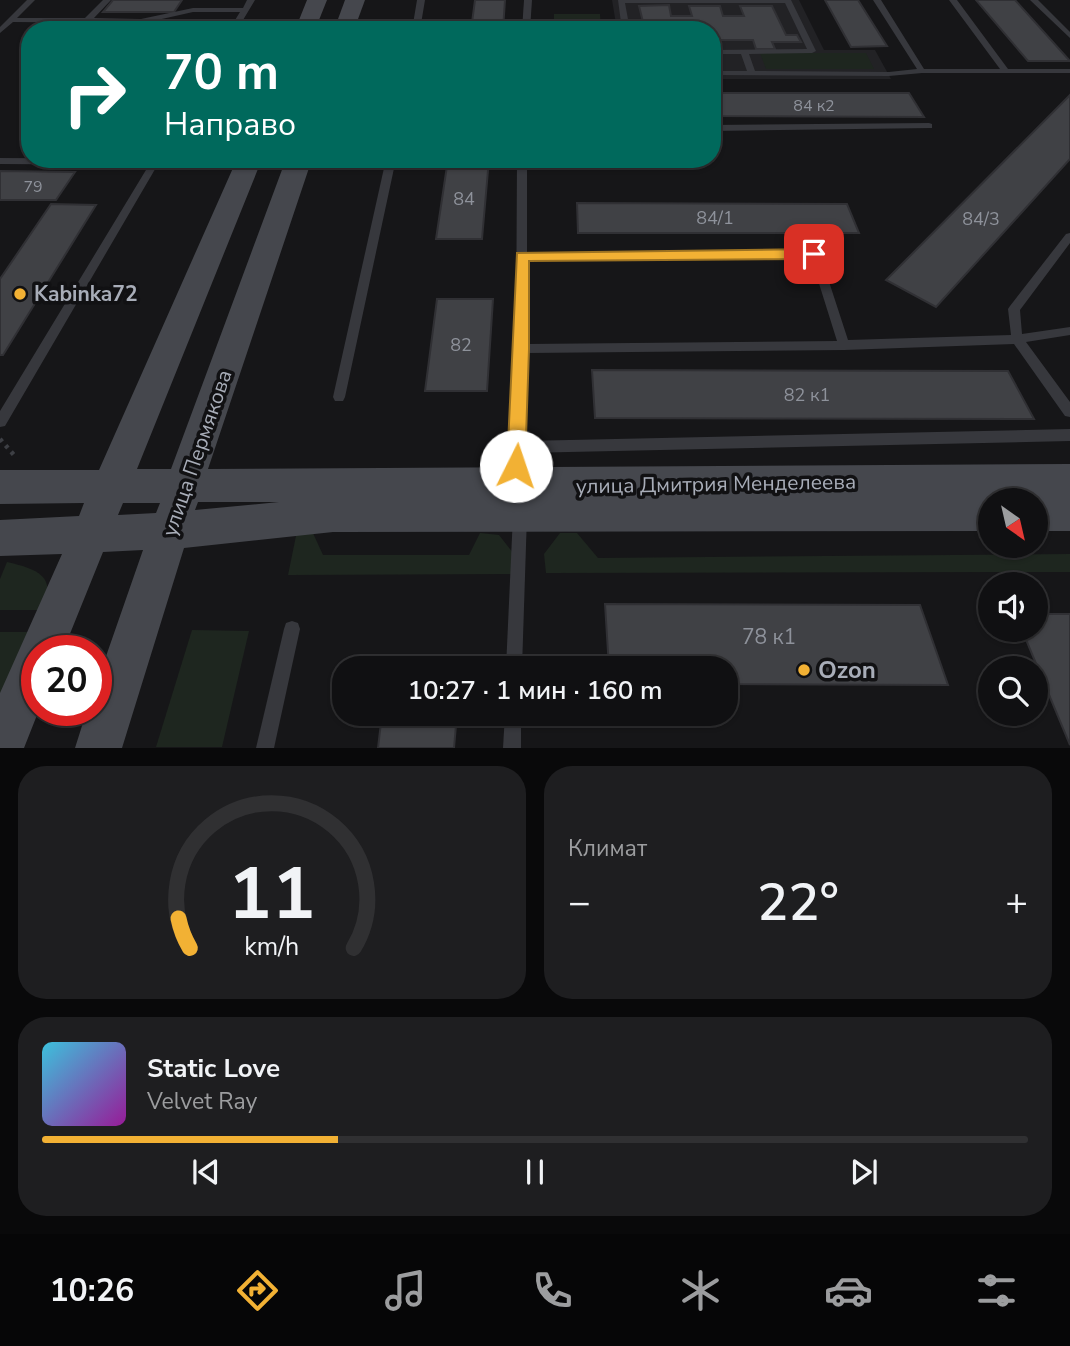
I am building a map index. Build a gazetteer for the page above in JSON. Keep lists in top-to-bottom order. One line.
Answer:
{"streets":{"street":["улица Пермякова","улица Дмитрия Менделеева"]},"crossings":[["улица Пермякова","улица Дмитрия Менделеева"]],"places":["Kabinka72","Ozon"],"house_numbers":["84 к2","79","84","84/1","84/3","82","82 к1","78 к1"],"north":"bottom right","page":{"turn":["70 m","Направо"],"limit":"20","trip":"10:27 · 1 мин · 160 m","tile":"Климат","heat":["−","22°","+"],"song":["Static Love","Velvet Ray"],"tabs":"10:26","gauge":["11","km/h"]}}
